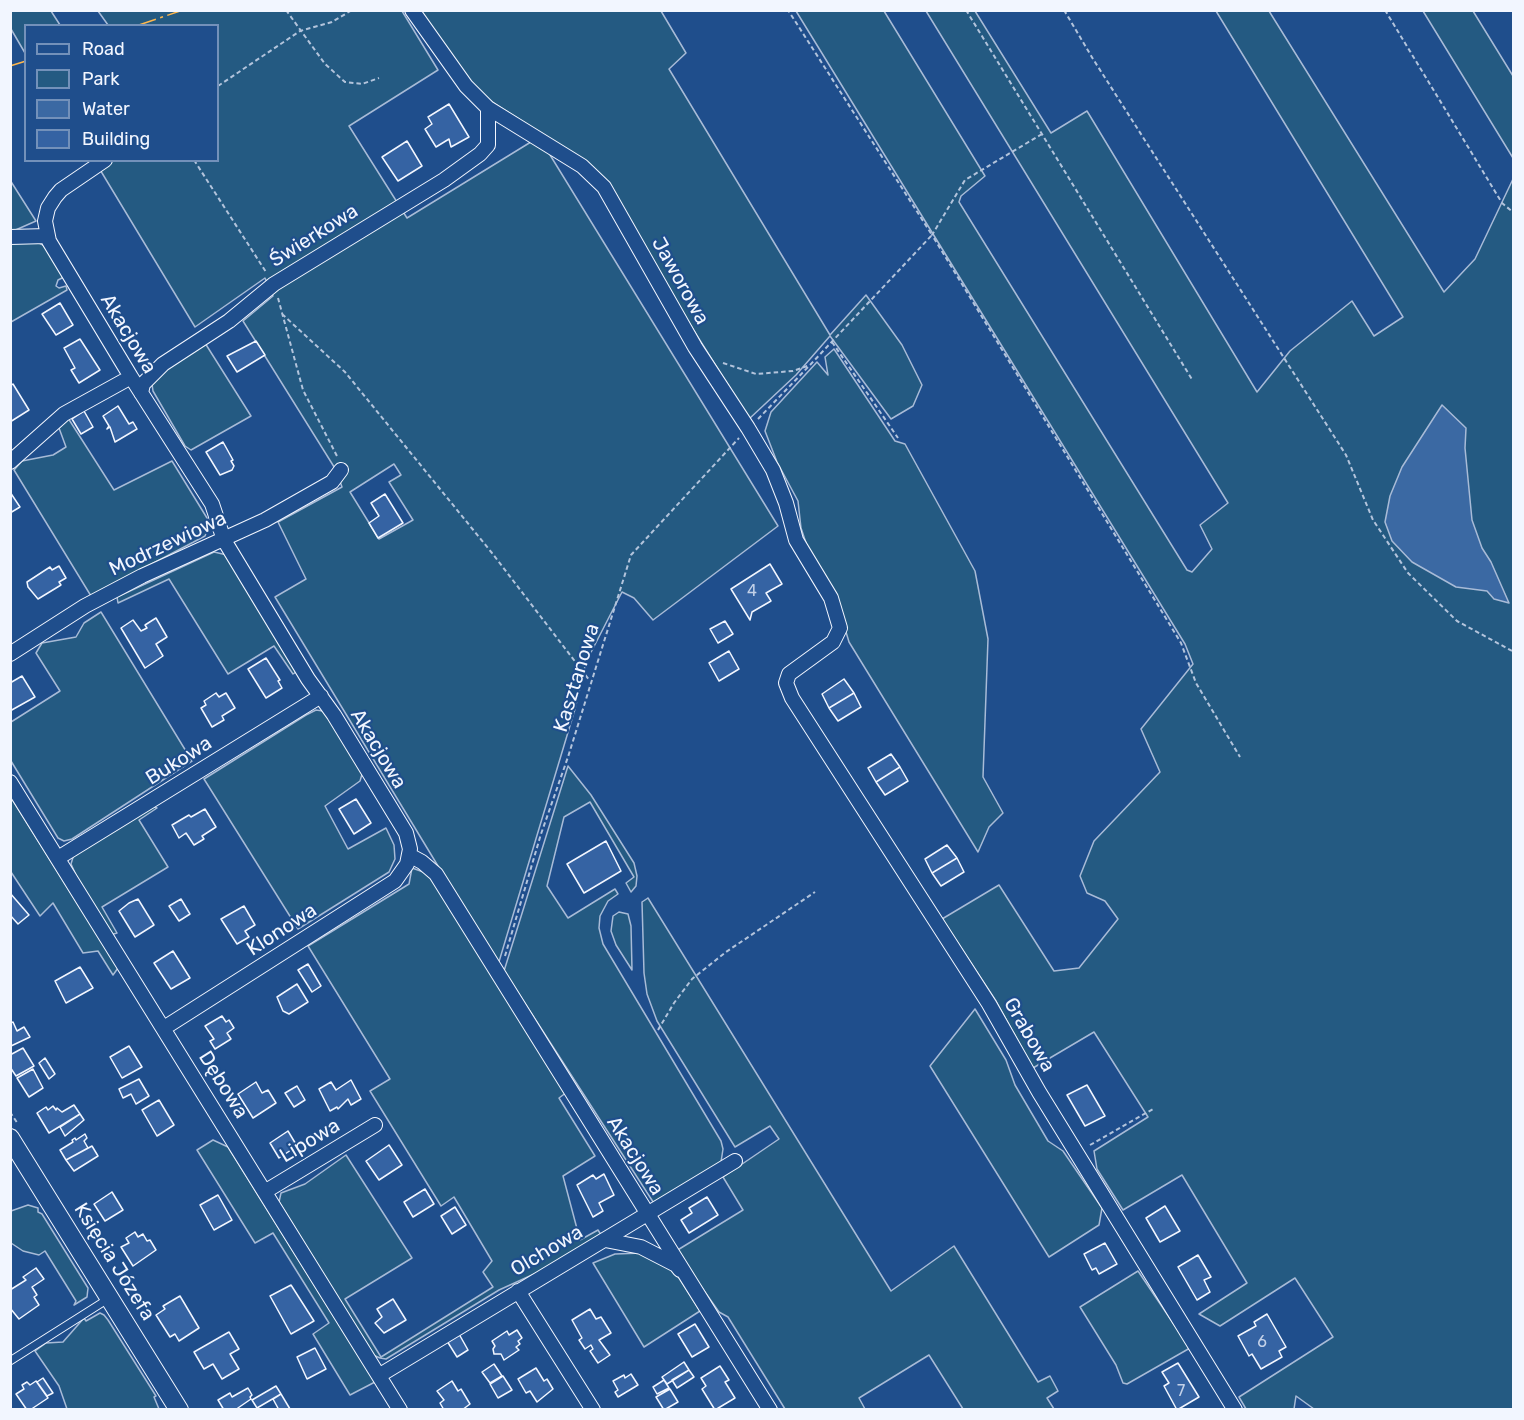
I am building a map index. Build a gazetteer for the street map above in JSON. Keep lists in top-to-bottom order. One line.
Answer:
{"streets":{"street":["Świerkowa","Jaworowa","Akacjowa","Modrzewiowa","Bukowa","Klonowa","Grabowa","Dębowa","Lipowa","Olchowa","Księcia Józefa"],"path":["Kasztanowa"]},"crossings":[["Świerkowa","Jaworowa"],["Świerkowa","Akacjowa"],["Jaworowa","Kasztanowa"],["Jaworowa","Grabowa"],["Akacjowa","Modrzewiowa"],["Akacjowa","Kasztanowa"],["Akacjowa","Bukowa"],["Akacjowa","Klonowa"],["Akacjowa","Olchowa"],["Bukowa","Dębowa"],["Klonowa","Dębowa"],["Dębowa","Lipowa"],["Dębowa","Olchowa"]],"house_numbers":["4","6","7"],"legend":["Road","Park","Water","Building"]}
